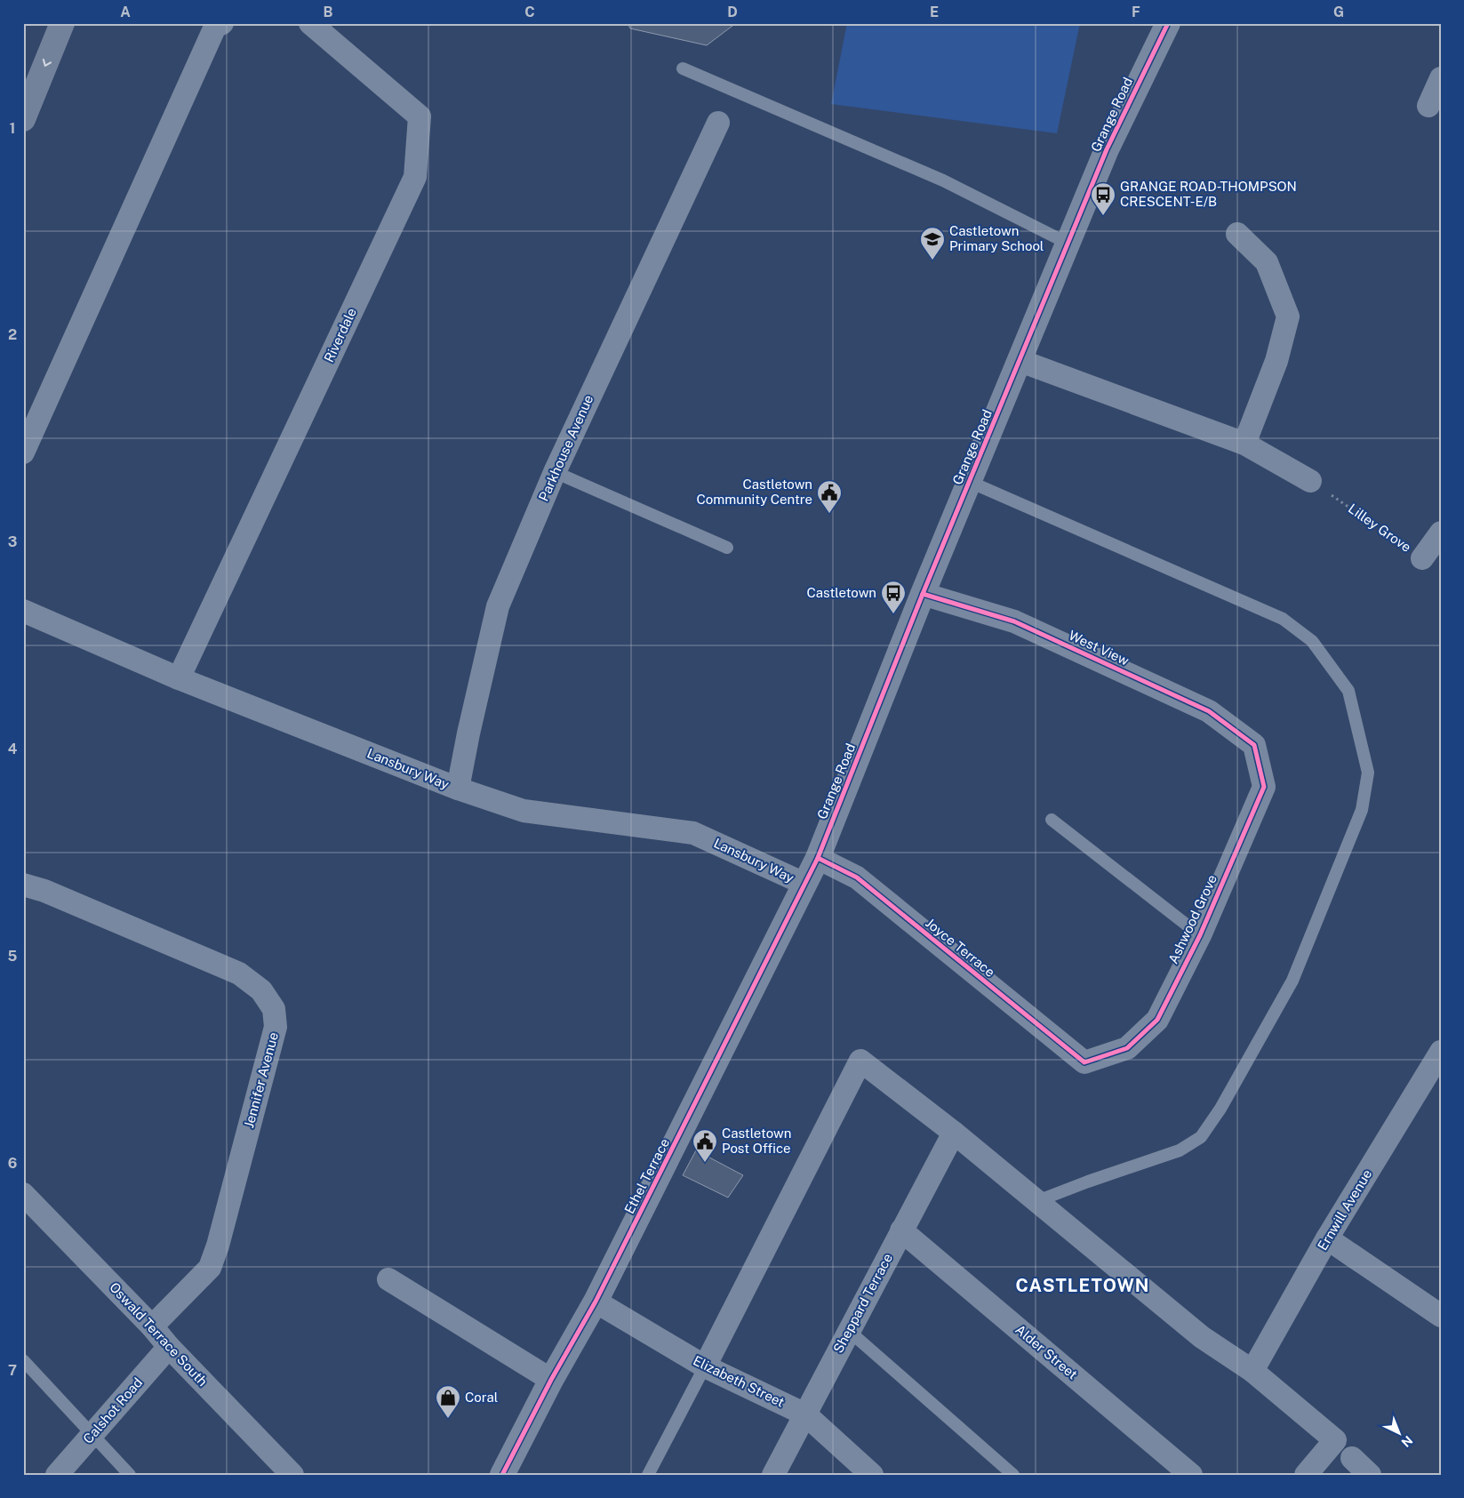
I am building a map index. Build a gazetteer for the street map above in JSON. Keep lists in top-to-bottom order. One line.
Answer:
{"streets":{"street":["Grange Road","Riverdale","Parkhouse Avenue","Lilley Grove","West View","Lansbury Way","Ashwood Grove","Joyce Terrace","Jennifer Avenue","Ethel Terrace","Ernwill Avenue","Sheppard Terrace","Oswald Terrace South","Alder Street","Elizabeth Street","Calshot Road"]},"crossings":[["Grange Road","West View"],["Grange Road","Lansbury Way"],["Grange Road","Joyce Terrace"],["Grange Road","Ethel Terrace"],["Riverdale","Lansbury Way"],["Parkhouse Avenue","Lansbury Way"],["West View","Ashwood Grove"],["Lansbury Way","Ethel Terrace"],["Ashwood Grove","Joyce Terrace"],["Jennifer Avenue","Oswald Terrace South"],["Ethel Terrace","Elizabeth Street"],["Sheppard Terrace","Alder Street"],["Sheppard Terrace","Elizabeth Street"],["Oswald Terrace South","Calshot Road"]],"districts":["CASTLETOWN"],"places":{"bus stop":["GRANGE ROAD-THOMPSON CRESCENT-E/B","Castletown"],"school or university":["Castletown Primary School"],"public building":["Castletown Community Centre","Castletown Post Office"],"shop":["Coral"]},"north":"bottom right","grid":{"columns":["A","B","C","D","E","F","G"],"rows":["1","2","3","4","5","6","7"]}}
